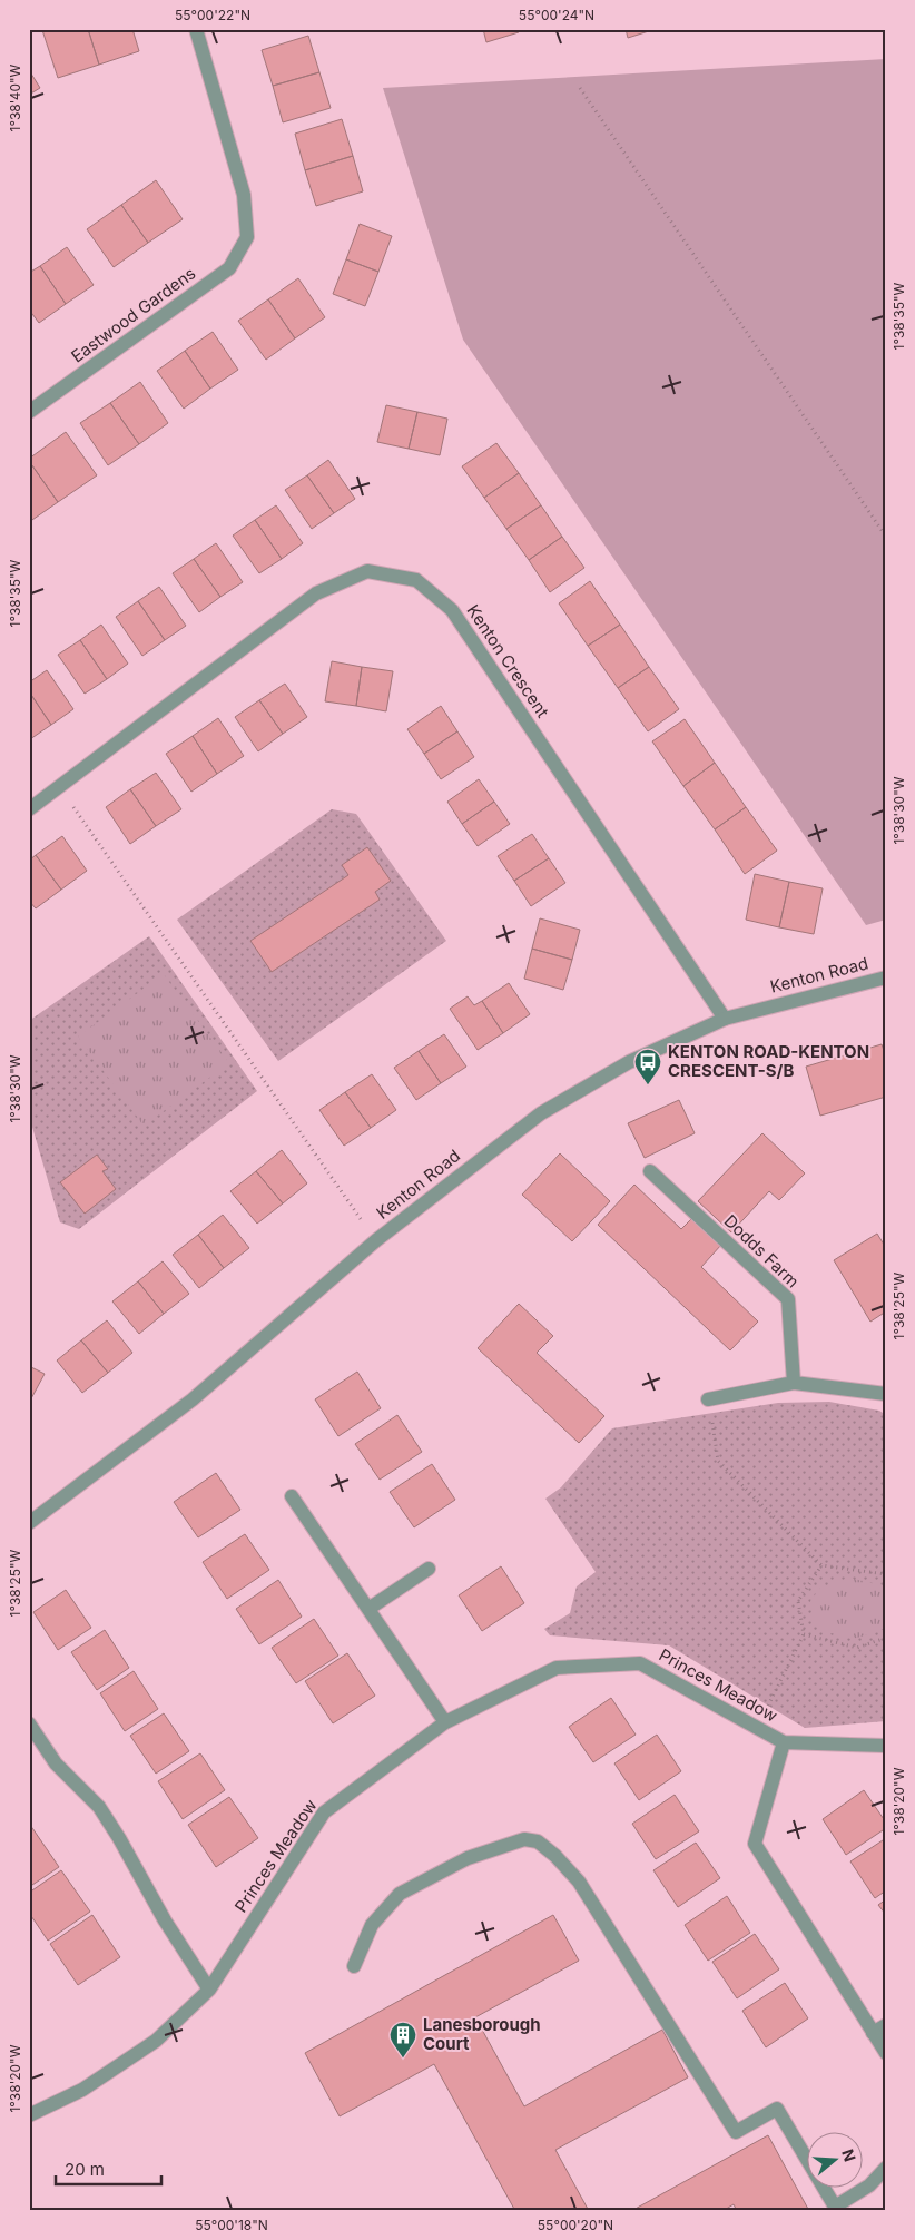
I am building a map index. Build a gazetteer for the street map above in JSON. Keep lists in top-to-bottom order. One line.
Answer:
{"streets":{"street":["Eastwood Gardens","Kenton Crescent","Kenton Road","Dodds Farm","Princes Meadow"]},"crossings":[["Kenton Crescent","Kenton Road"]],"places":{"bus stop":["KENTON ROAD-KENTON CRESCENT-S/B"],"building":["Lanesborough Court"]},"scale_bar":"20 m","north":"right","coordinates":["55°00'22\"N","55°00'24\"N","1°38'40\"W","1°38'35\"W","1°38'30\"W","1°38'25\"W","1°38'20\"W","55°00'18\"N","55°00'20\"N"]}
